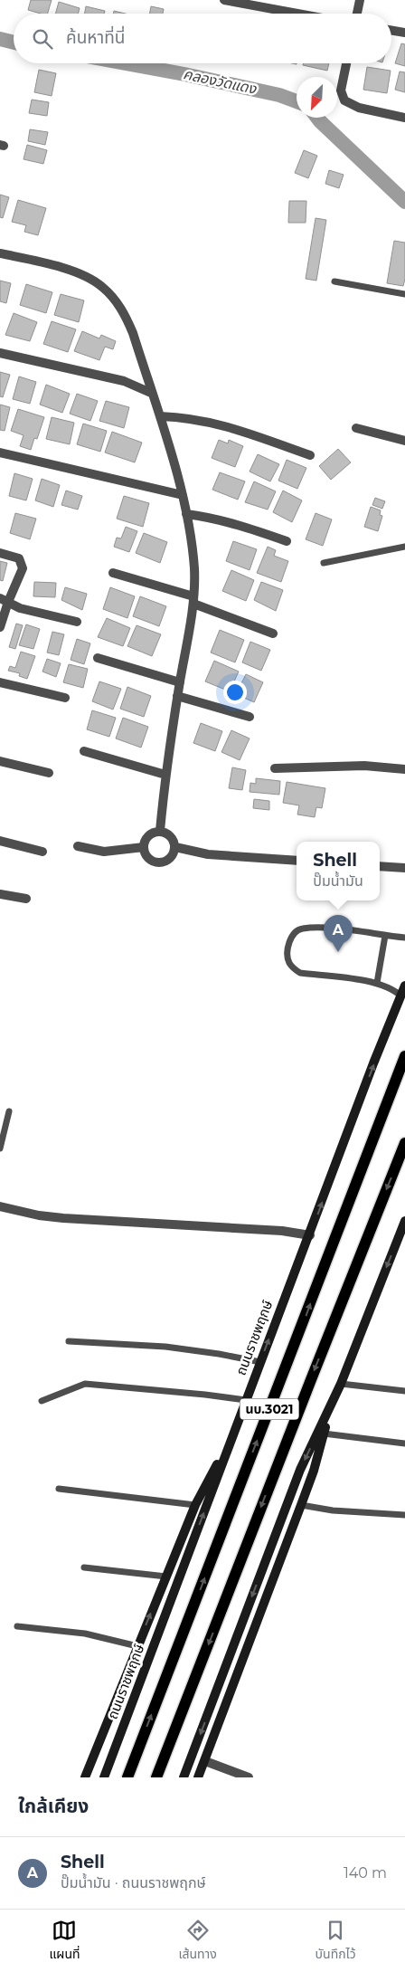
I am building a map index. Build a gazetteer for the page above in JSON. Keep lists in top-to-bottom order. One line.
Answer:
{"streets":{"main road":["ถนนราชพฤกษ์","นบ.3021"]},"water":["คลองวัดแดง"],"north":"bottom left","page":{"search":"ค้นหาที่นี่","popup":["Shell","ปั๊มน้ำมัน"],"pins":"A","heading":"ใกล้เคียง","list":[{"mark":"A","name":"Shell","note":"ปั๊มน้ำมัน · ถนนราชพฤกษ์","value":"140 m"}],"nav":["แผนที่","เส้นทาง","บันทึกไว้"]}}
